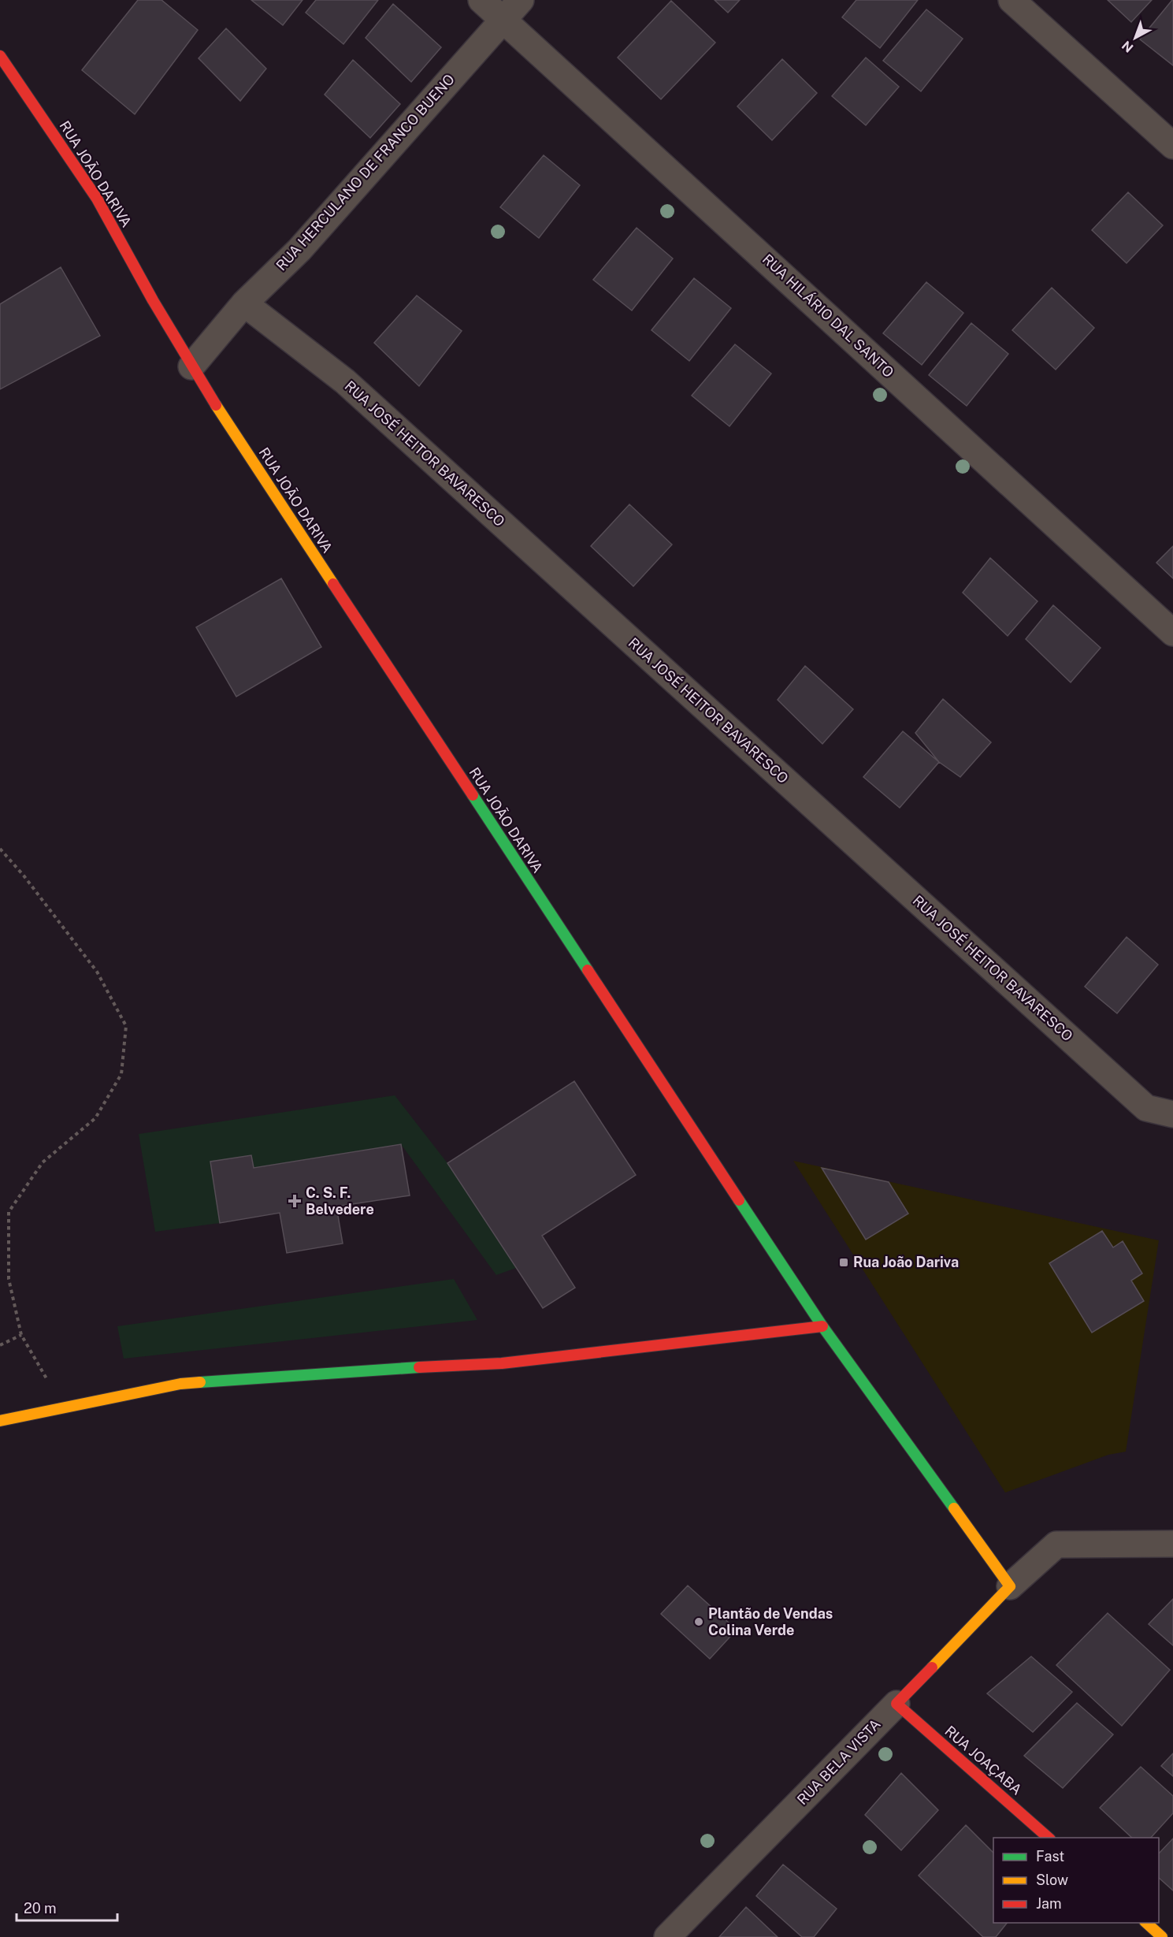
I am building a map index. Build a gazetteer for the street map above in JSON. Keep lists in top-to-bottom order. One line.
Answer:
{"streets":{"street":["RUA HERCULANO DE FRANCO BUENO","RUA JOÃO DARIVA","RUA HILÁRIO DAL SANTO","RUA JOSÉ HEITOR BAVARESCO","RUA JOAÇABA","RUA BELA VISTA"]},"crossings":[["RUA HERCULANO DE FRANCO BUENO","RUA JOÃO DARIVA"],["RUA HERCULANO DE FRANCO BUENO","RUA HILÁRIO DAL SANTO"],["RUA HERCULANO DE FRANCO BUENO","RUA JOSÉ HEITOR BAVARESCO"],["RUA JOÃO DARIVA","RUA BELA VISTA"],["RUA JOAÇABA","RUA BELA VISTA"]],"places":{"health":["C. S. F. Belvedere"],"transit":["Rua João Dariva"],"other":["Plantão de Vendas Colina Verde"]},"legend":["Fast","Slow","Jam"],"scale_bar":"20 m","north":"bottom left"}
